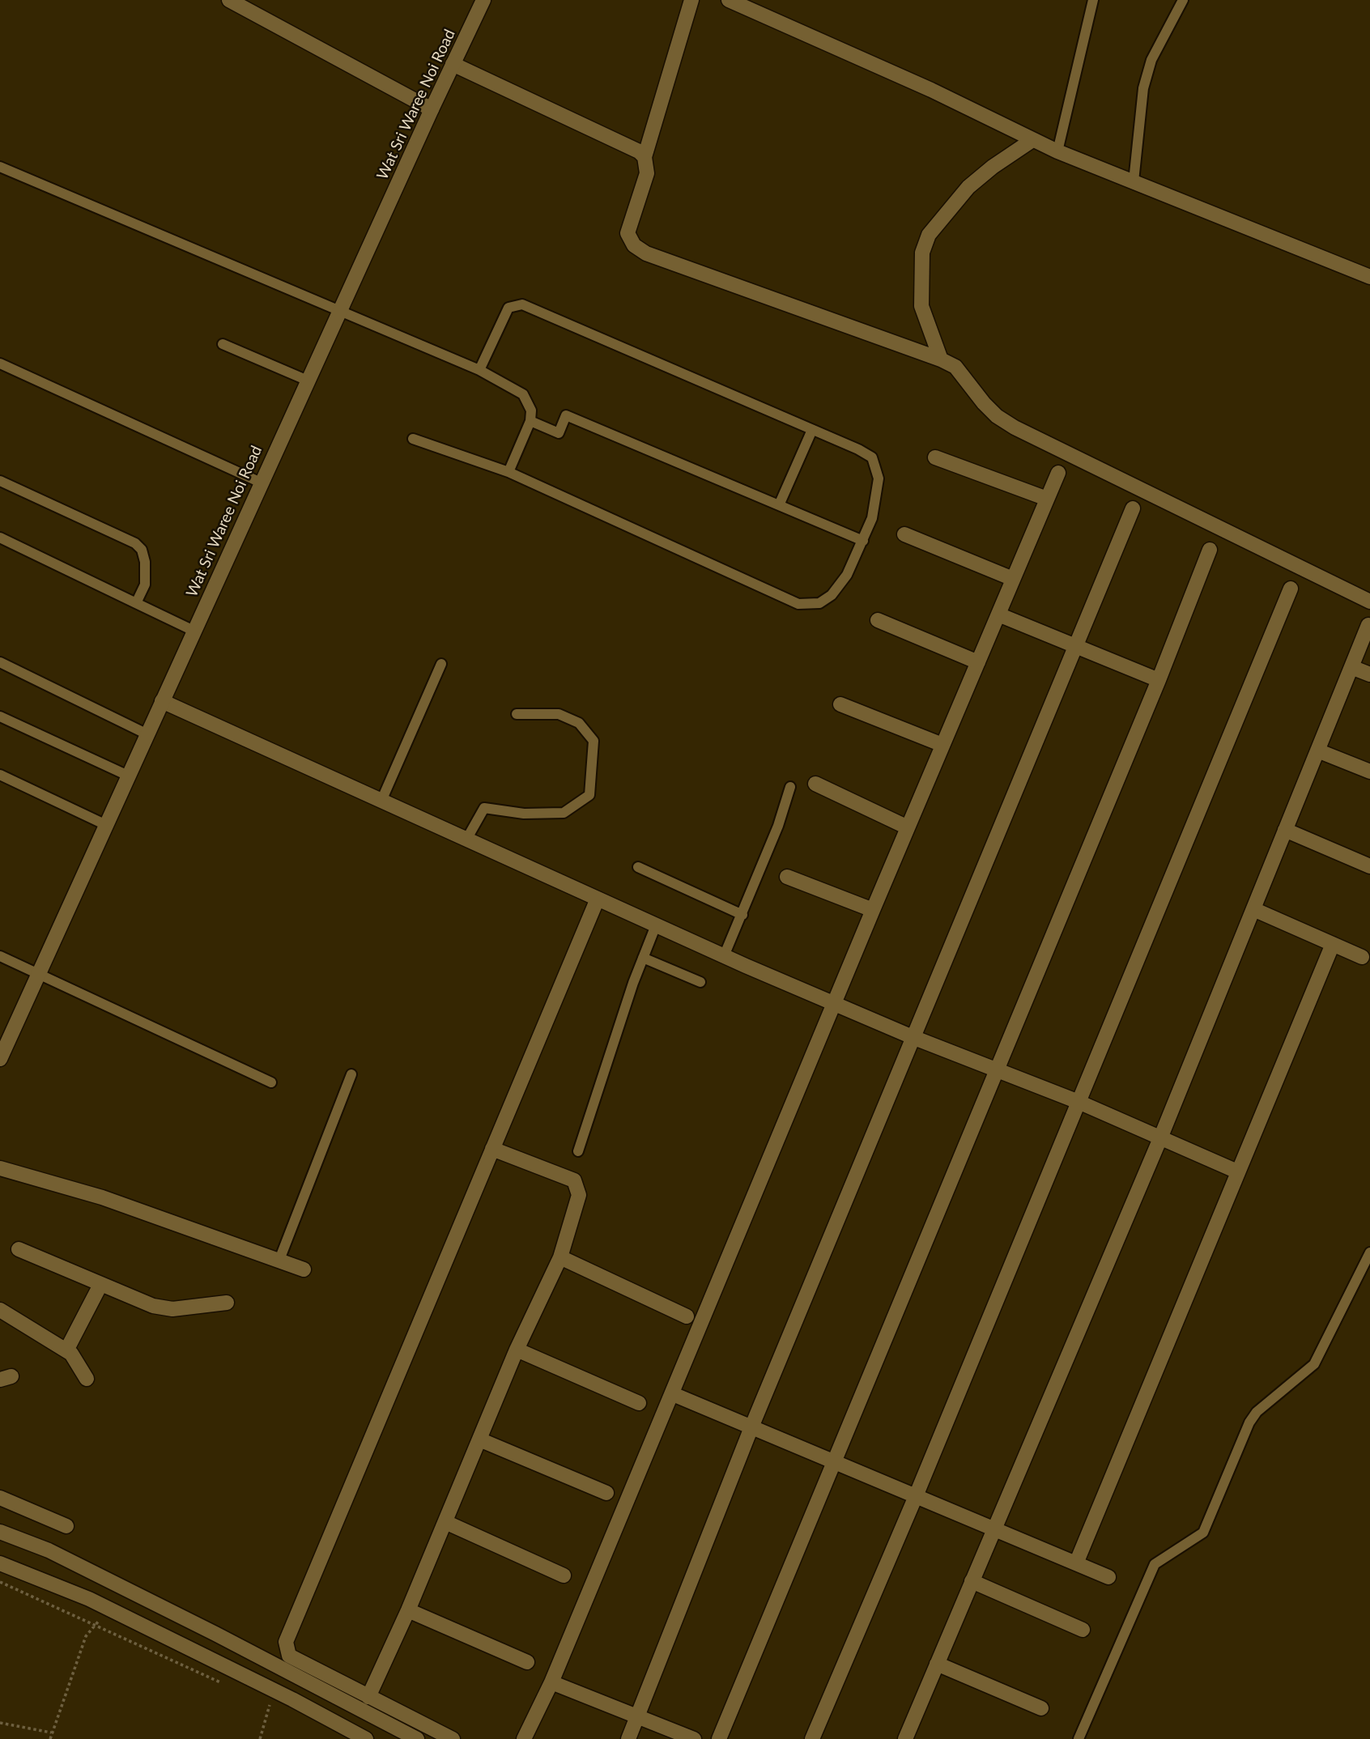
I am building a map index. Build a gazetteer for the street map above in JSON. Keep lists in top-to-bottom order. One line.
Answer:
{"streets":{"street":["Wat Sri Waree Noi Road"]}}
